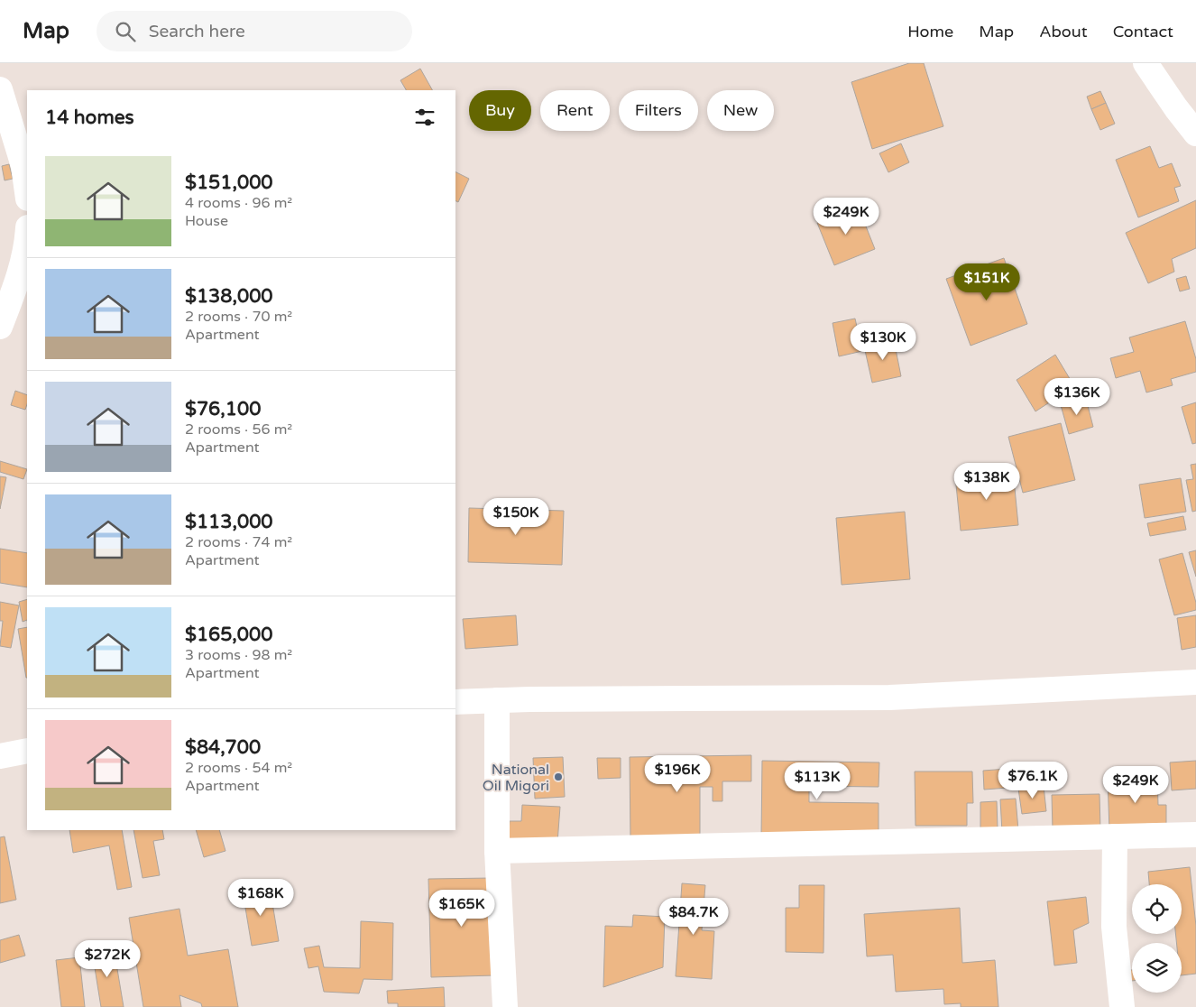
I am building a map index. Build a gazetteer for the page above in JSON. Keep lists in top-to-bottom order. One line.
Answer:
{"places":["National Oil Migori"],"page":{"header":"Map","search":"Search here","nav":["Home","Map","About","Contact"],"chip":["Buy","Rent","Filters","New"],"heading":"14 homes","list":[{"name":"$151,000","note":"4 rooms · 96 m² · House"},{"name":"$138,000","note":"2 rooms · 70 m² · Apartment"},{"name":"$76,100","note":"2 rooms · 56 m² · Apartment"},{"name":"$113,000","note":"2 rooms · 74 m² · Apartment"},{"name":"$165,000","note":"3 rooms · 98 m² · Apartment"},{"name":"$84,700","note":"2 rooms · 54 m² · Apartment"}],"price":["$249K","$151K","$130K","$136K","$138K","$150K","$196K","$76.1K","$113K","$249K","$168K","$165K","$84.7K","$272K"]}}
